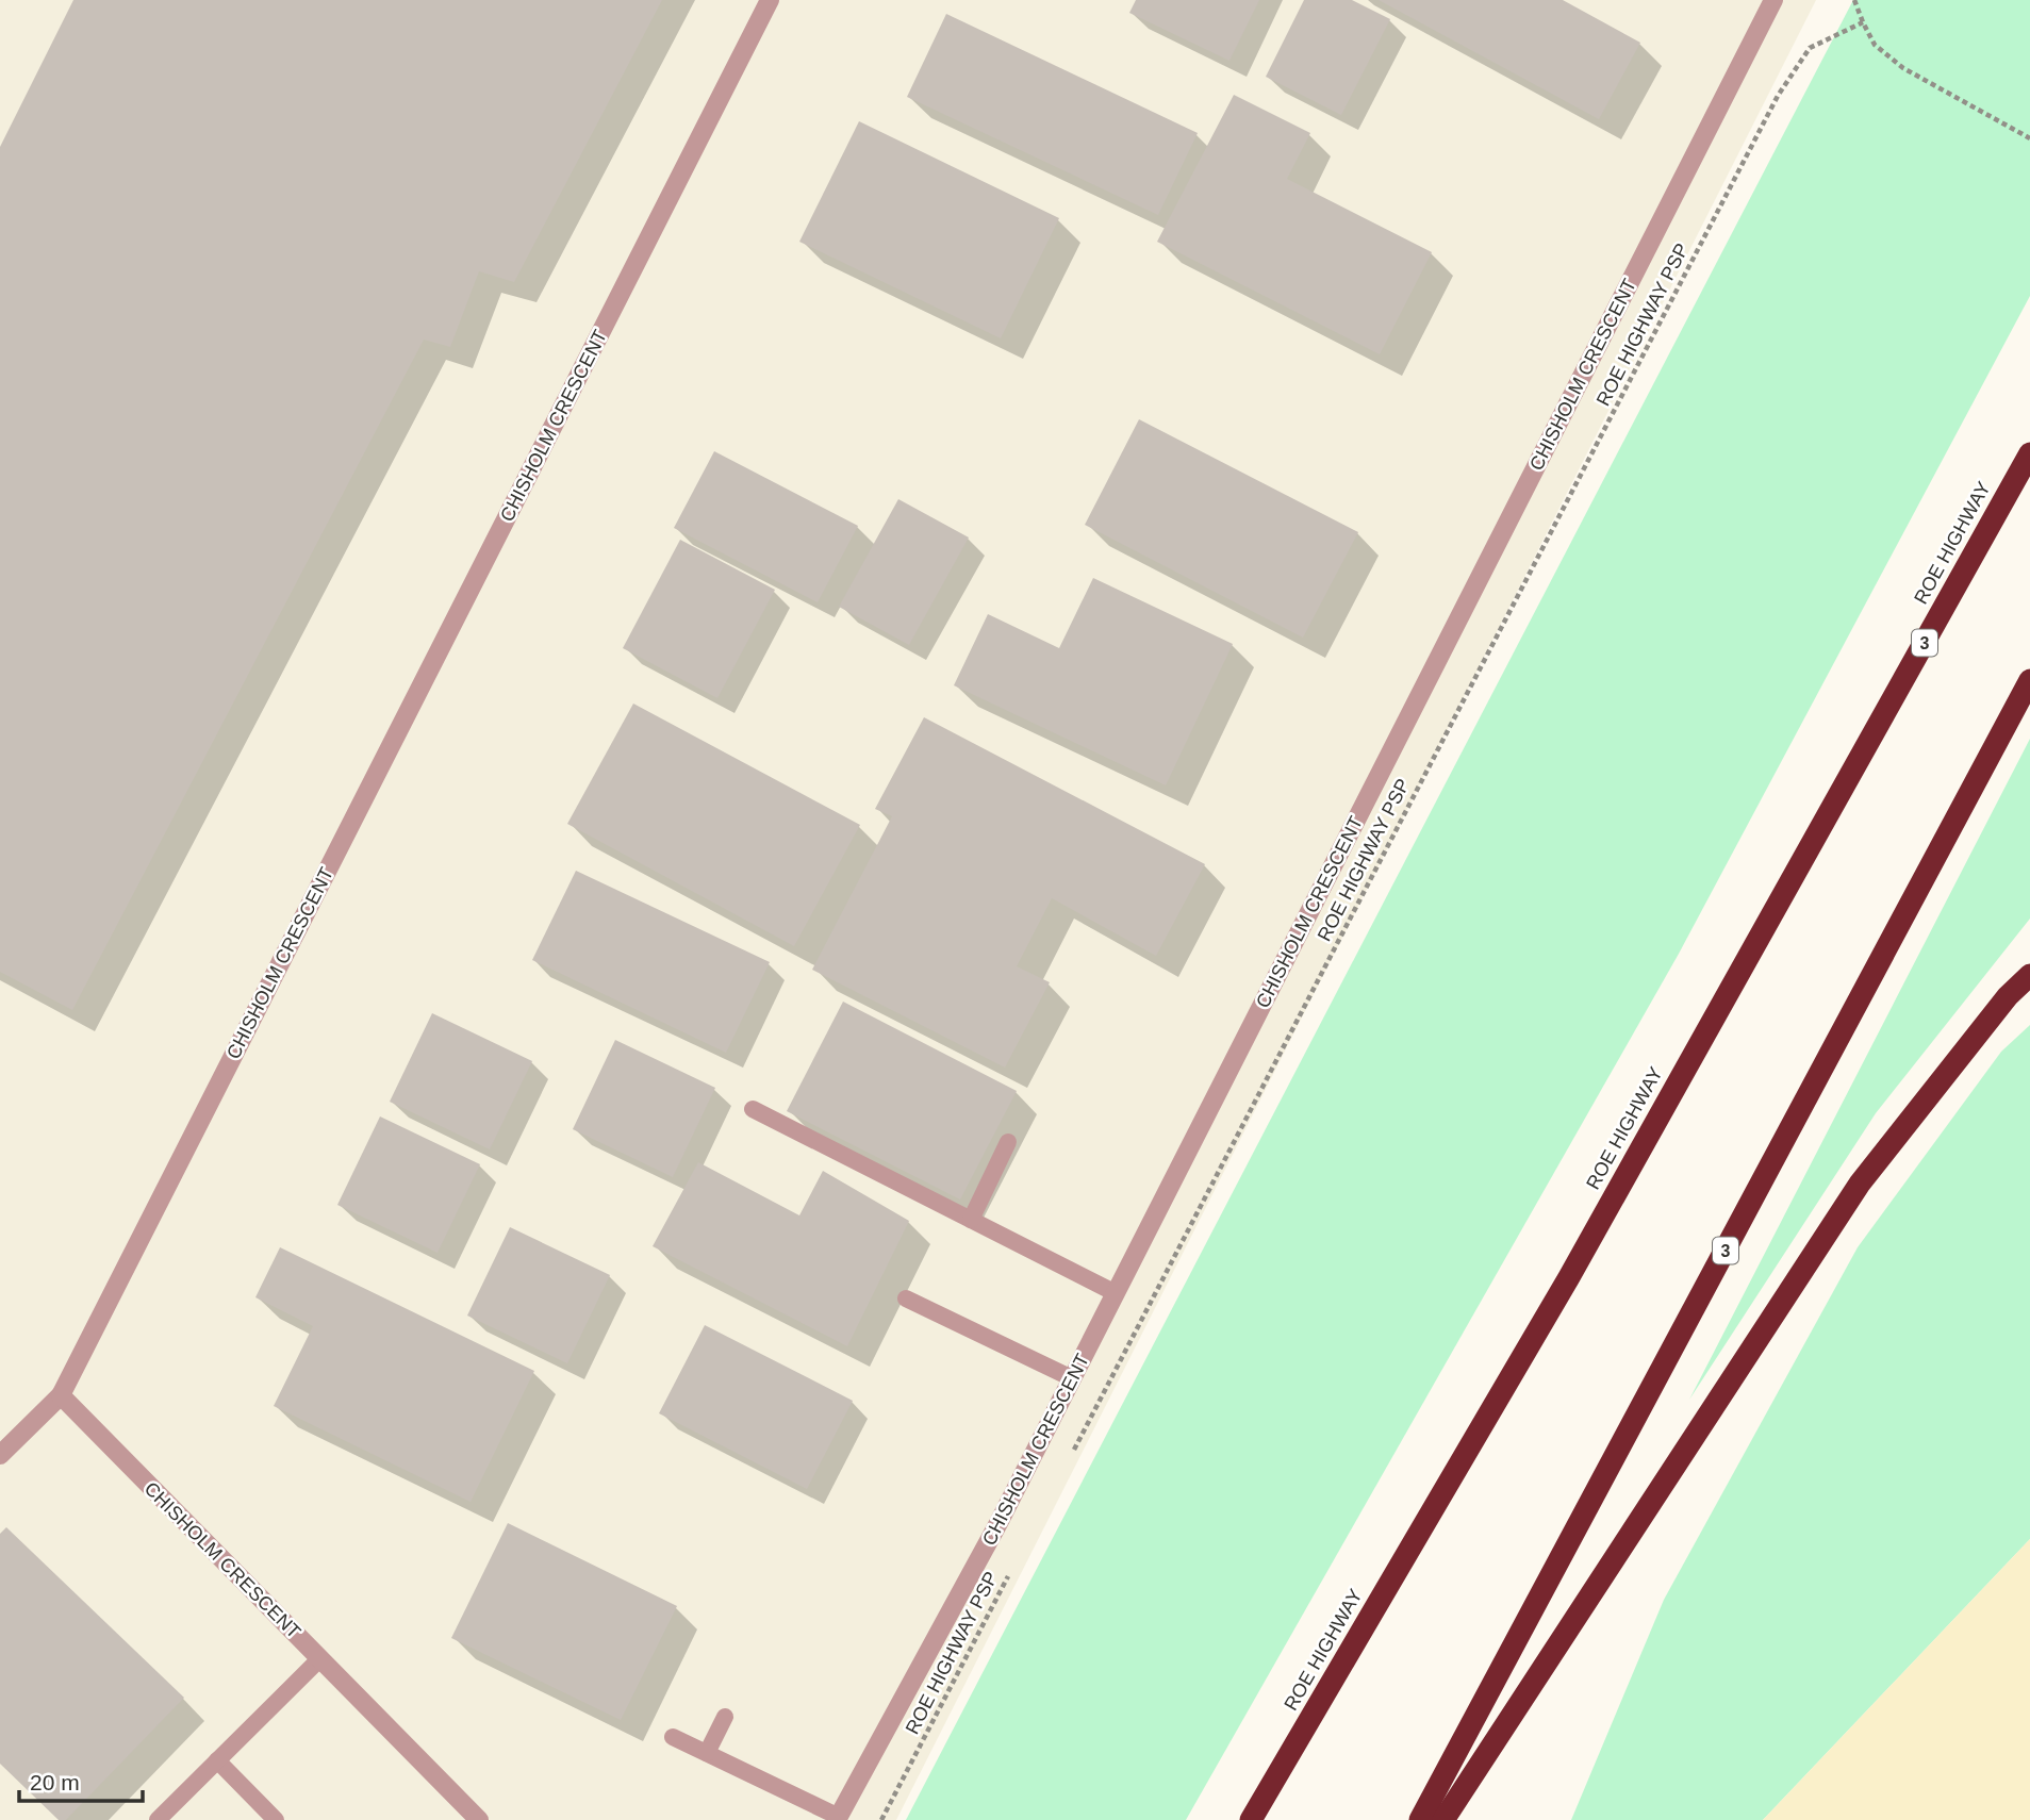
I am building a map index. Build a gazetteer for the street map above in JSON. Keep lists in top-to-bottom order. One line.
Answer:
{"streets":{"highway":["ROE HIGHWAY","3"],"street":["CHISHOLM CRESCENT"],"path":["ROE HIGHWAY PSP"]},"scale_bar":"20 m"}
